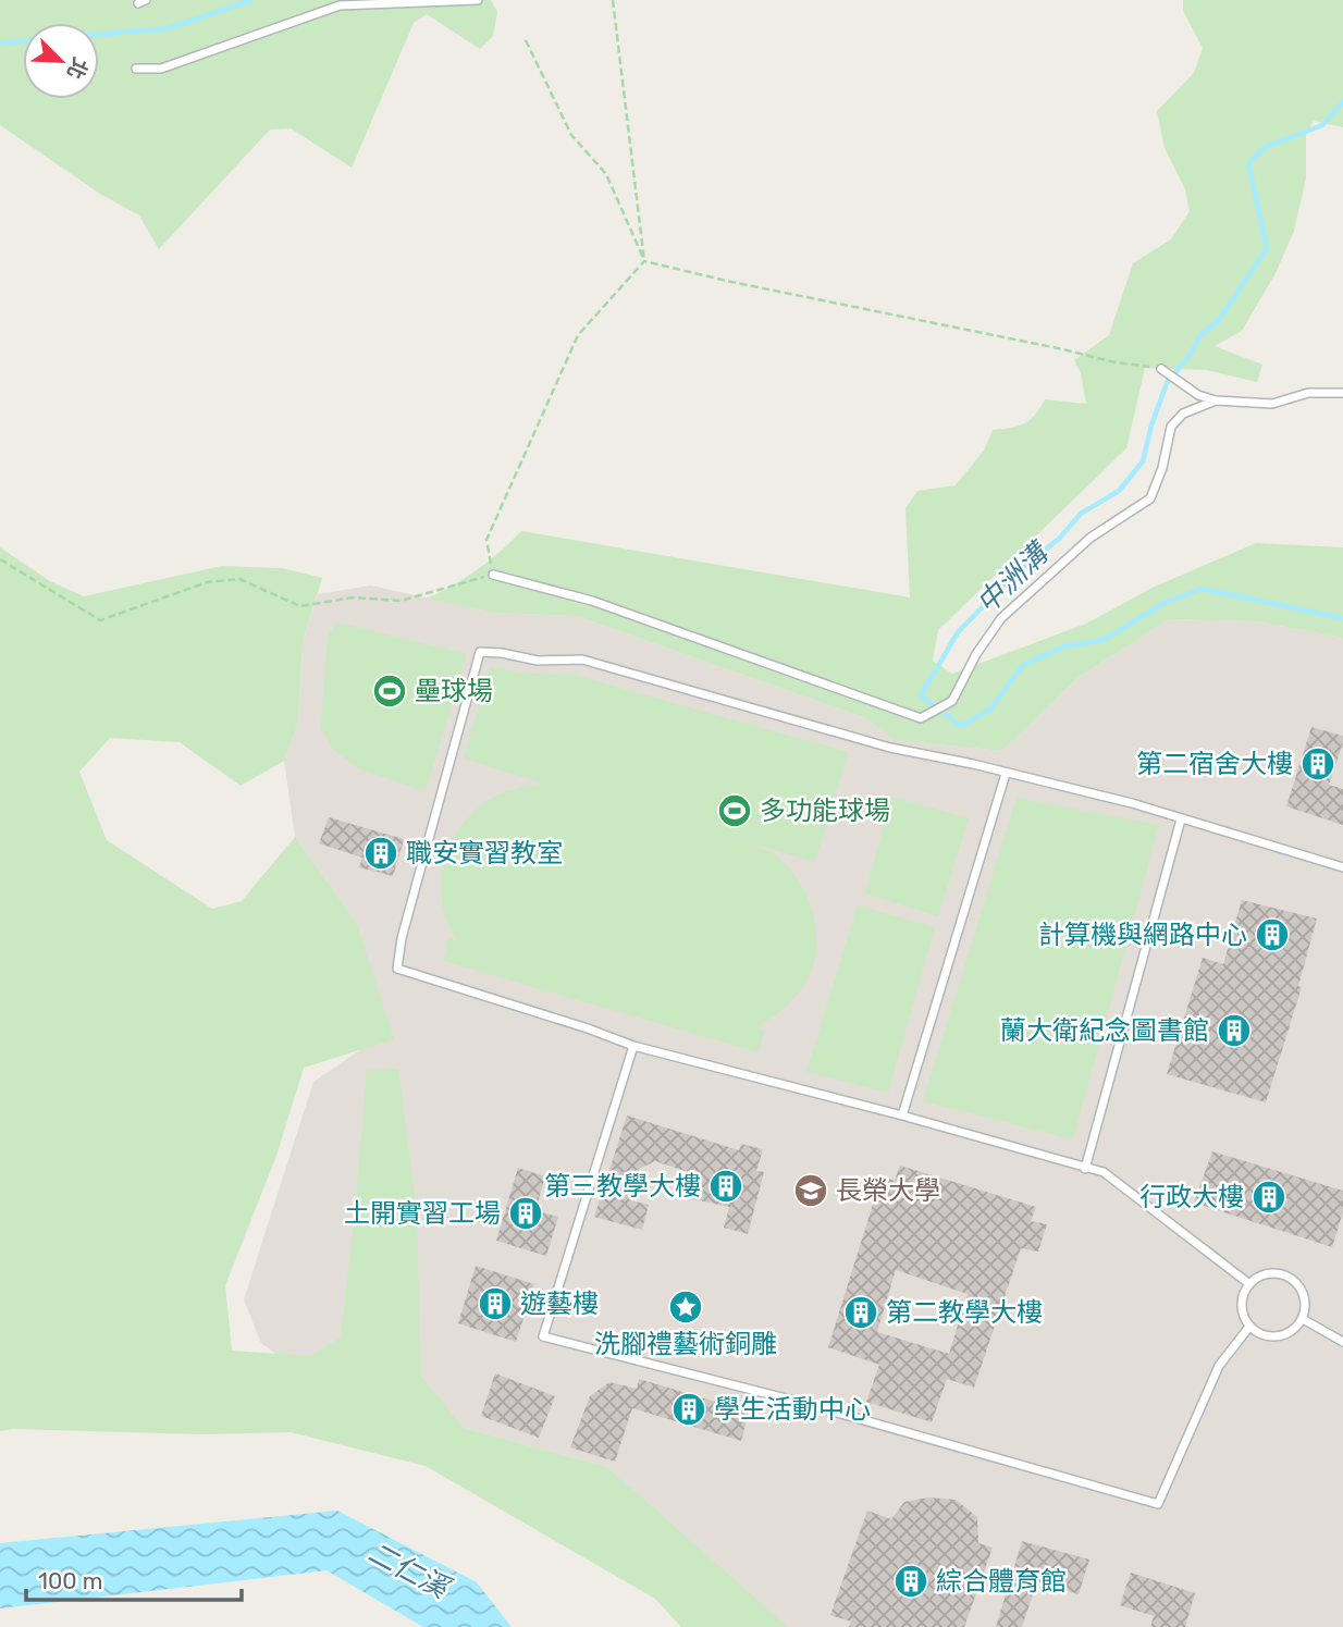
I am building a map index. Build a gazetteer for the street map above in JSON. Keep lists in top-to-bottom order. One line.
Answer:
{"water":["中洲溝","二仁溪"],"places":{"sports":["壘球場","多功能球場"],"building":["第二宿舍大樓","職安實習教室","計算機與網路中心","蘭大衛紀念圖書館","第三教學大樓","行政大樓","土開實習工場","遊藝樓","第二教學大樓","學生活動中心","綜合體育館"],"school or university":["長榮大學"],"place":["洗腳禮藝術銅雕"]},"scale_bar":"100 m","north":"bottom right"}
